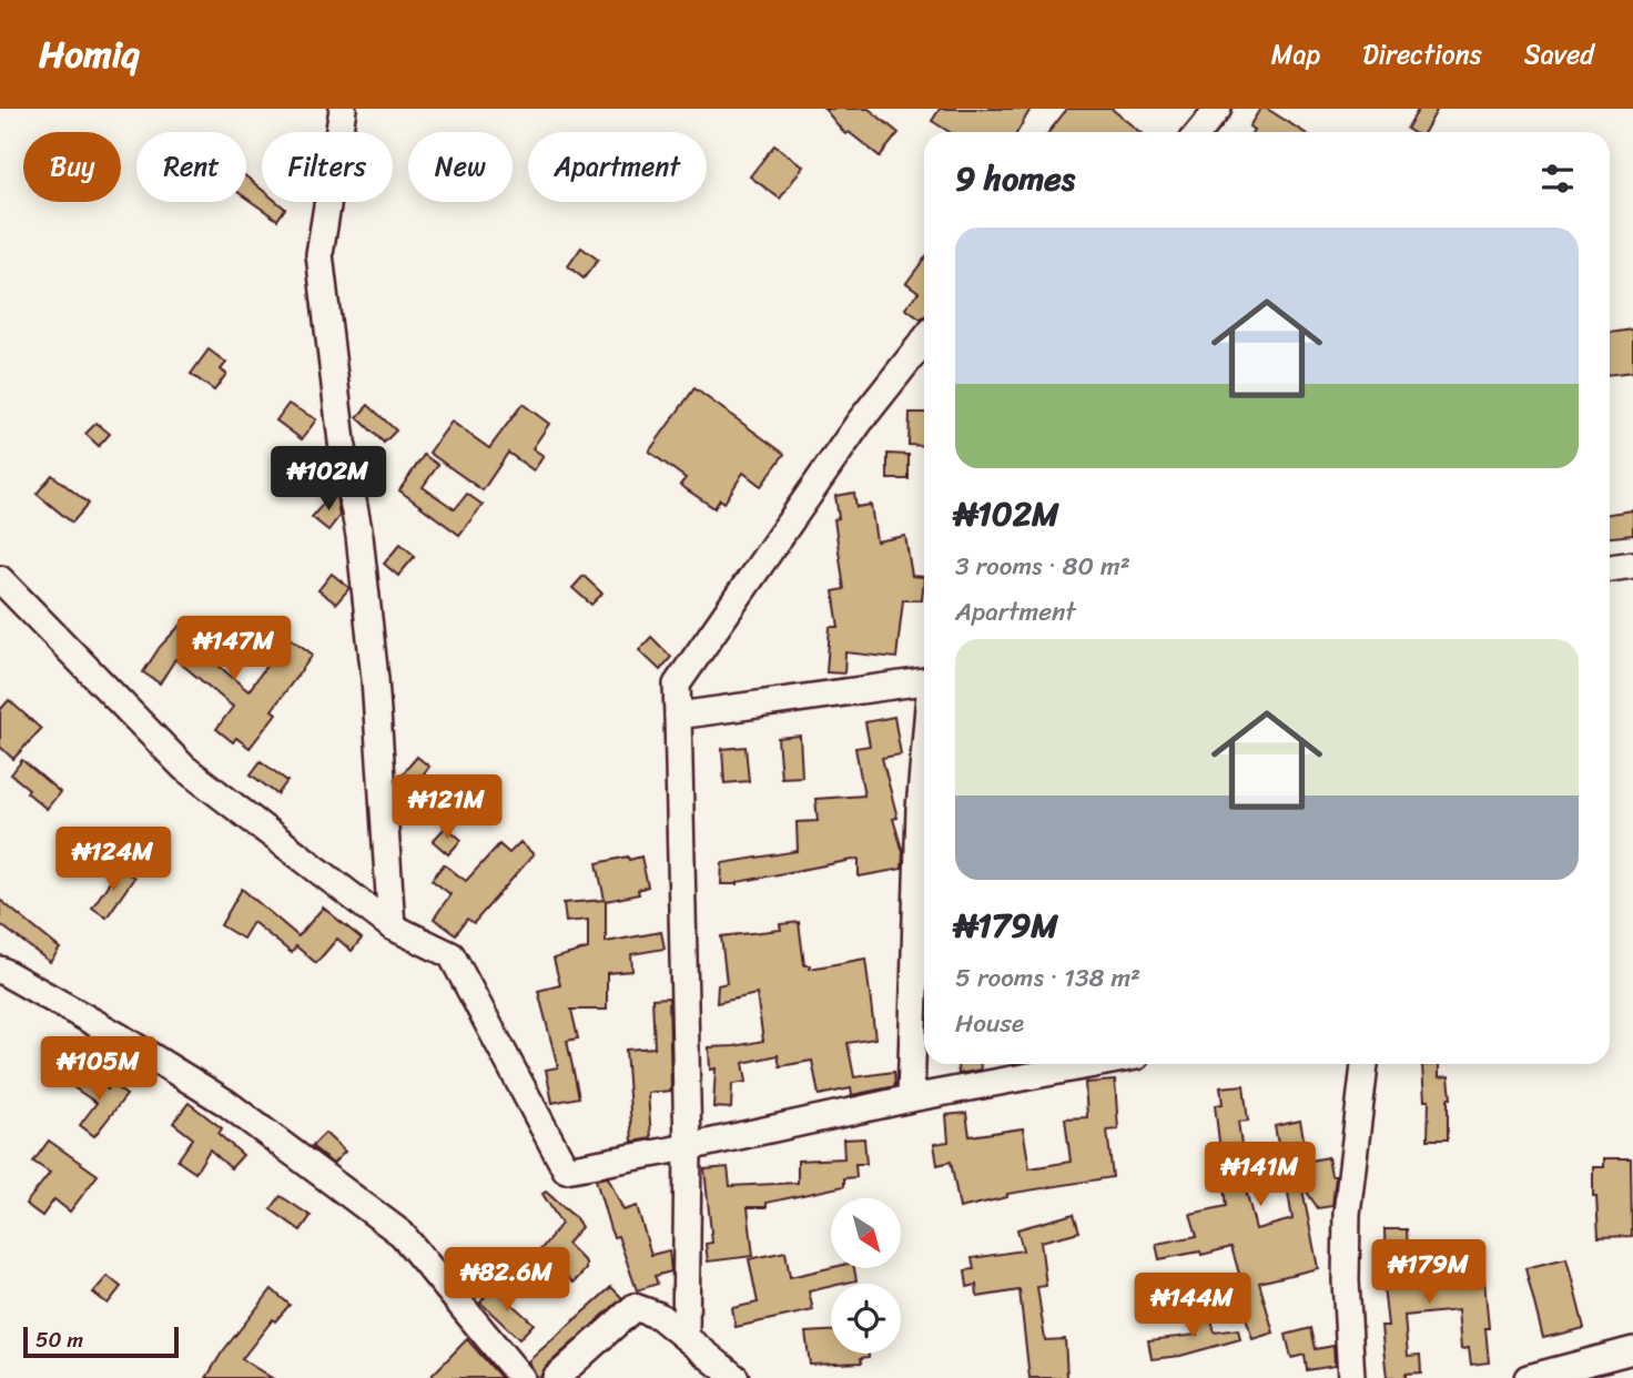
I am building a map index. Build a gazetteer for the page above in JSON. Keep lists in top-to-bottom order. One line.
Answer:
{"scale_bar":"50 m","north":"bottom right","page":{"header":"Homiq","nav":["Map","Directions","Saved"],"chip":["Buy","Rent","Filters","New","Apartment"],"heading":"9 homes","list":[{"name":"₦102M","note":"3 rooms · 80 m² · Apartment"},{"name":"₦179M","note":"5 rooms · 138 m² · House"}],"price":["₦102M","₦147M","₦121M","₦124M","₦105M","₦141M","₦179M","₦82.6M","₦144M"],"scale":"50 m"}}
